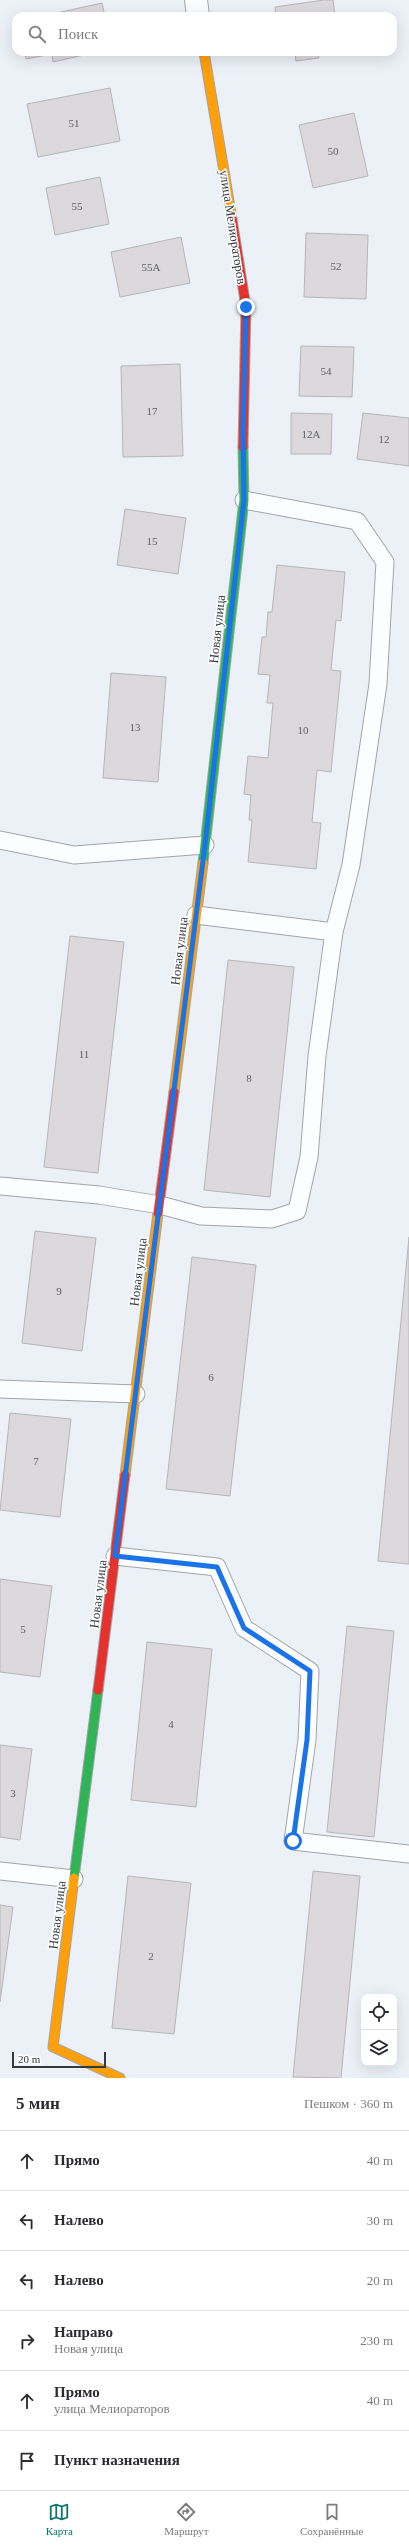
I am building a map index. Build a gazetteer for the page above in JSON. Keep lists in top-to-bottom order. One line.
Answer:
{"streets":{"street":["улица Мелиораторов","Новая улица"]},"crossings":[["улица Мелиораторов","Новая улица"]],"house_numbers":["51","50","55","52","55А","54","17","12А","12","15","13","10","11","8","9","6","7","5","4","3","2"],"scale_bar":"20 m","page":{"search":"Поиск","scale":"20 m","heading":["5 мин","Пешком · 360 m"],"list":[["Прямо","40 m"],["Налево","30 m"],["Налево","20 m"],["Направо","Новая улица","230 m"],["Прямо","улица Мелиораторов","40 m"],"Пункт назначения"],"nav":["Карта","Маршрут","Сохранённые"]}}
